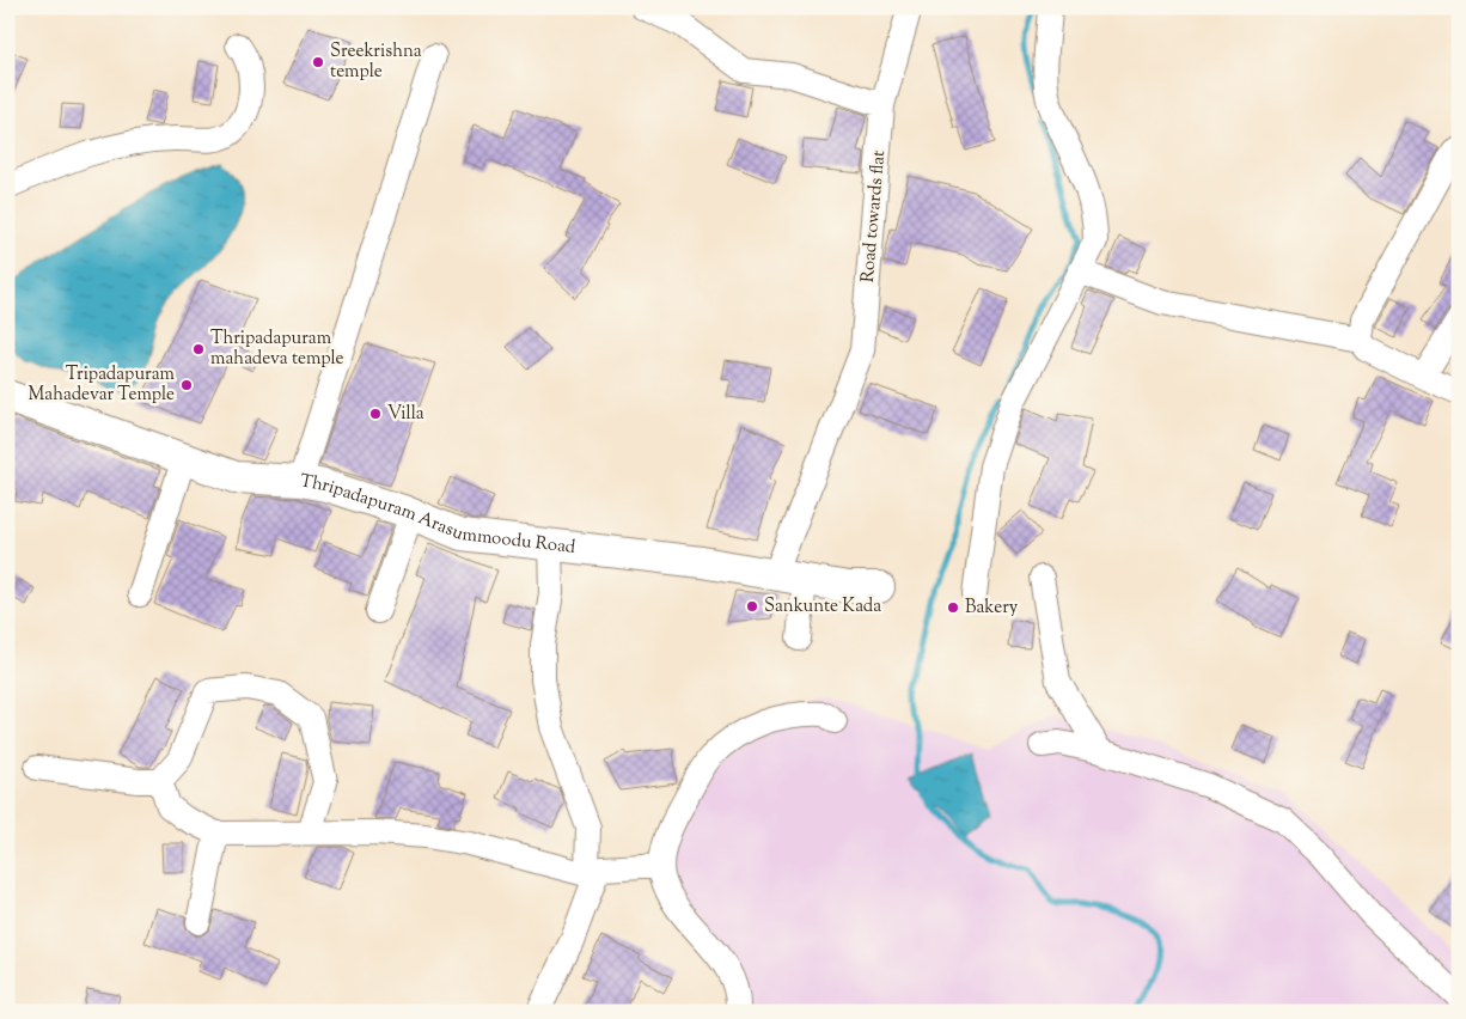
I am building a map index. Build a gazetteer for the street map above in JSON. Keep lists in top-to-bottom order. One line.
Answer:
{"streets":{"main road":["Thripadapuram Arasummoodu Road"],"street":["Road towards flat"]},"crossings":[["Road towards flat","Thripadapuram Arasummoodu Road"]],"places":["Sreekrishna temple","Thripadapuram mahadeva temple","Tripadapuram Mahadevar Temple","Villa","Sankunte Kada","Bakery"]}
